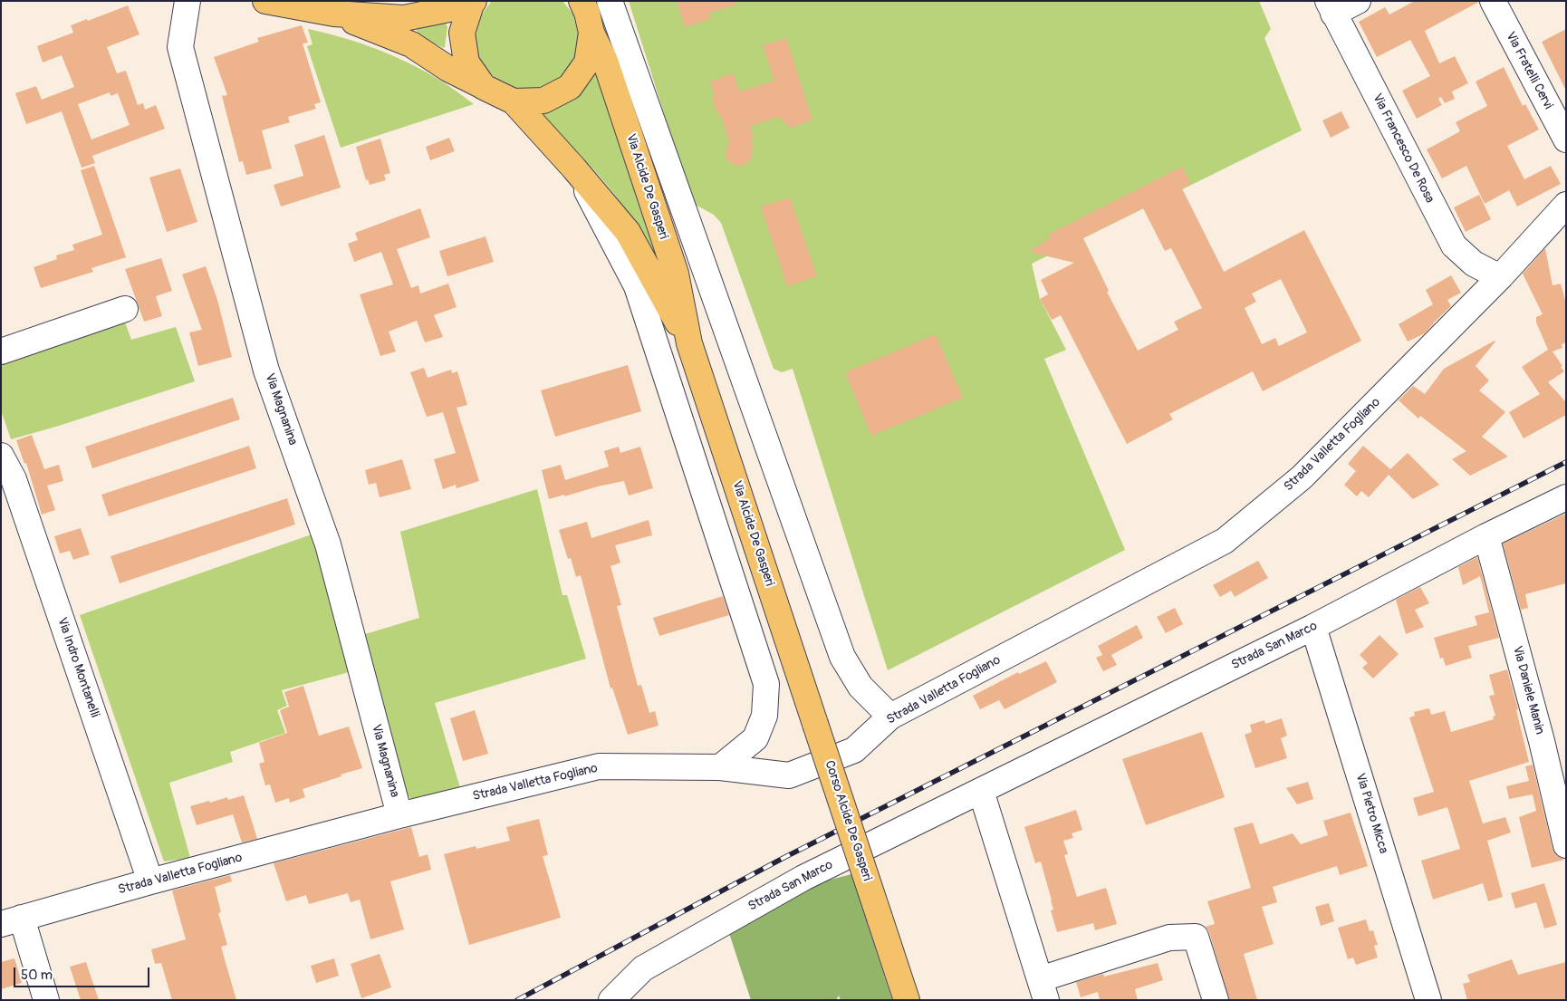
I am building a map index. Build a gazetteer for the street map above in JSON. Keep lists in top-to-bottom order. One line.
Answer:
{"streets":{"main road":["Via Alcide De Gasperi","Corso Alcide De Gasperi"],"street":["Via Fratelli Cervi","Via Francesco De Rosa","Via Magnanina","Strada Valletta Fogliano","Strada San Marco","Via Indro Montanelli","Via Daniele Manin","Via Pietro Micca"]},"crossings":[["Via Francesco De Rosa","Strada Valletta Fogliano"],["Via Alcide De Gasperi","Corso Alcide De Gasperi"],["Via Magnanina","Strada Valletta Fogliano"],["Strada Valletta Fogliano","Via Indro Montanelli"],["Strada San Marco","Via Daniele Manin"],["Strada San Marco","Via Pietro Micca"]],"scale_bar":"50 m"}
